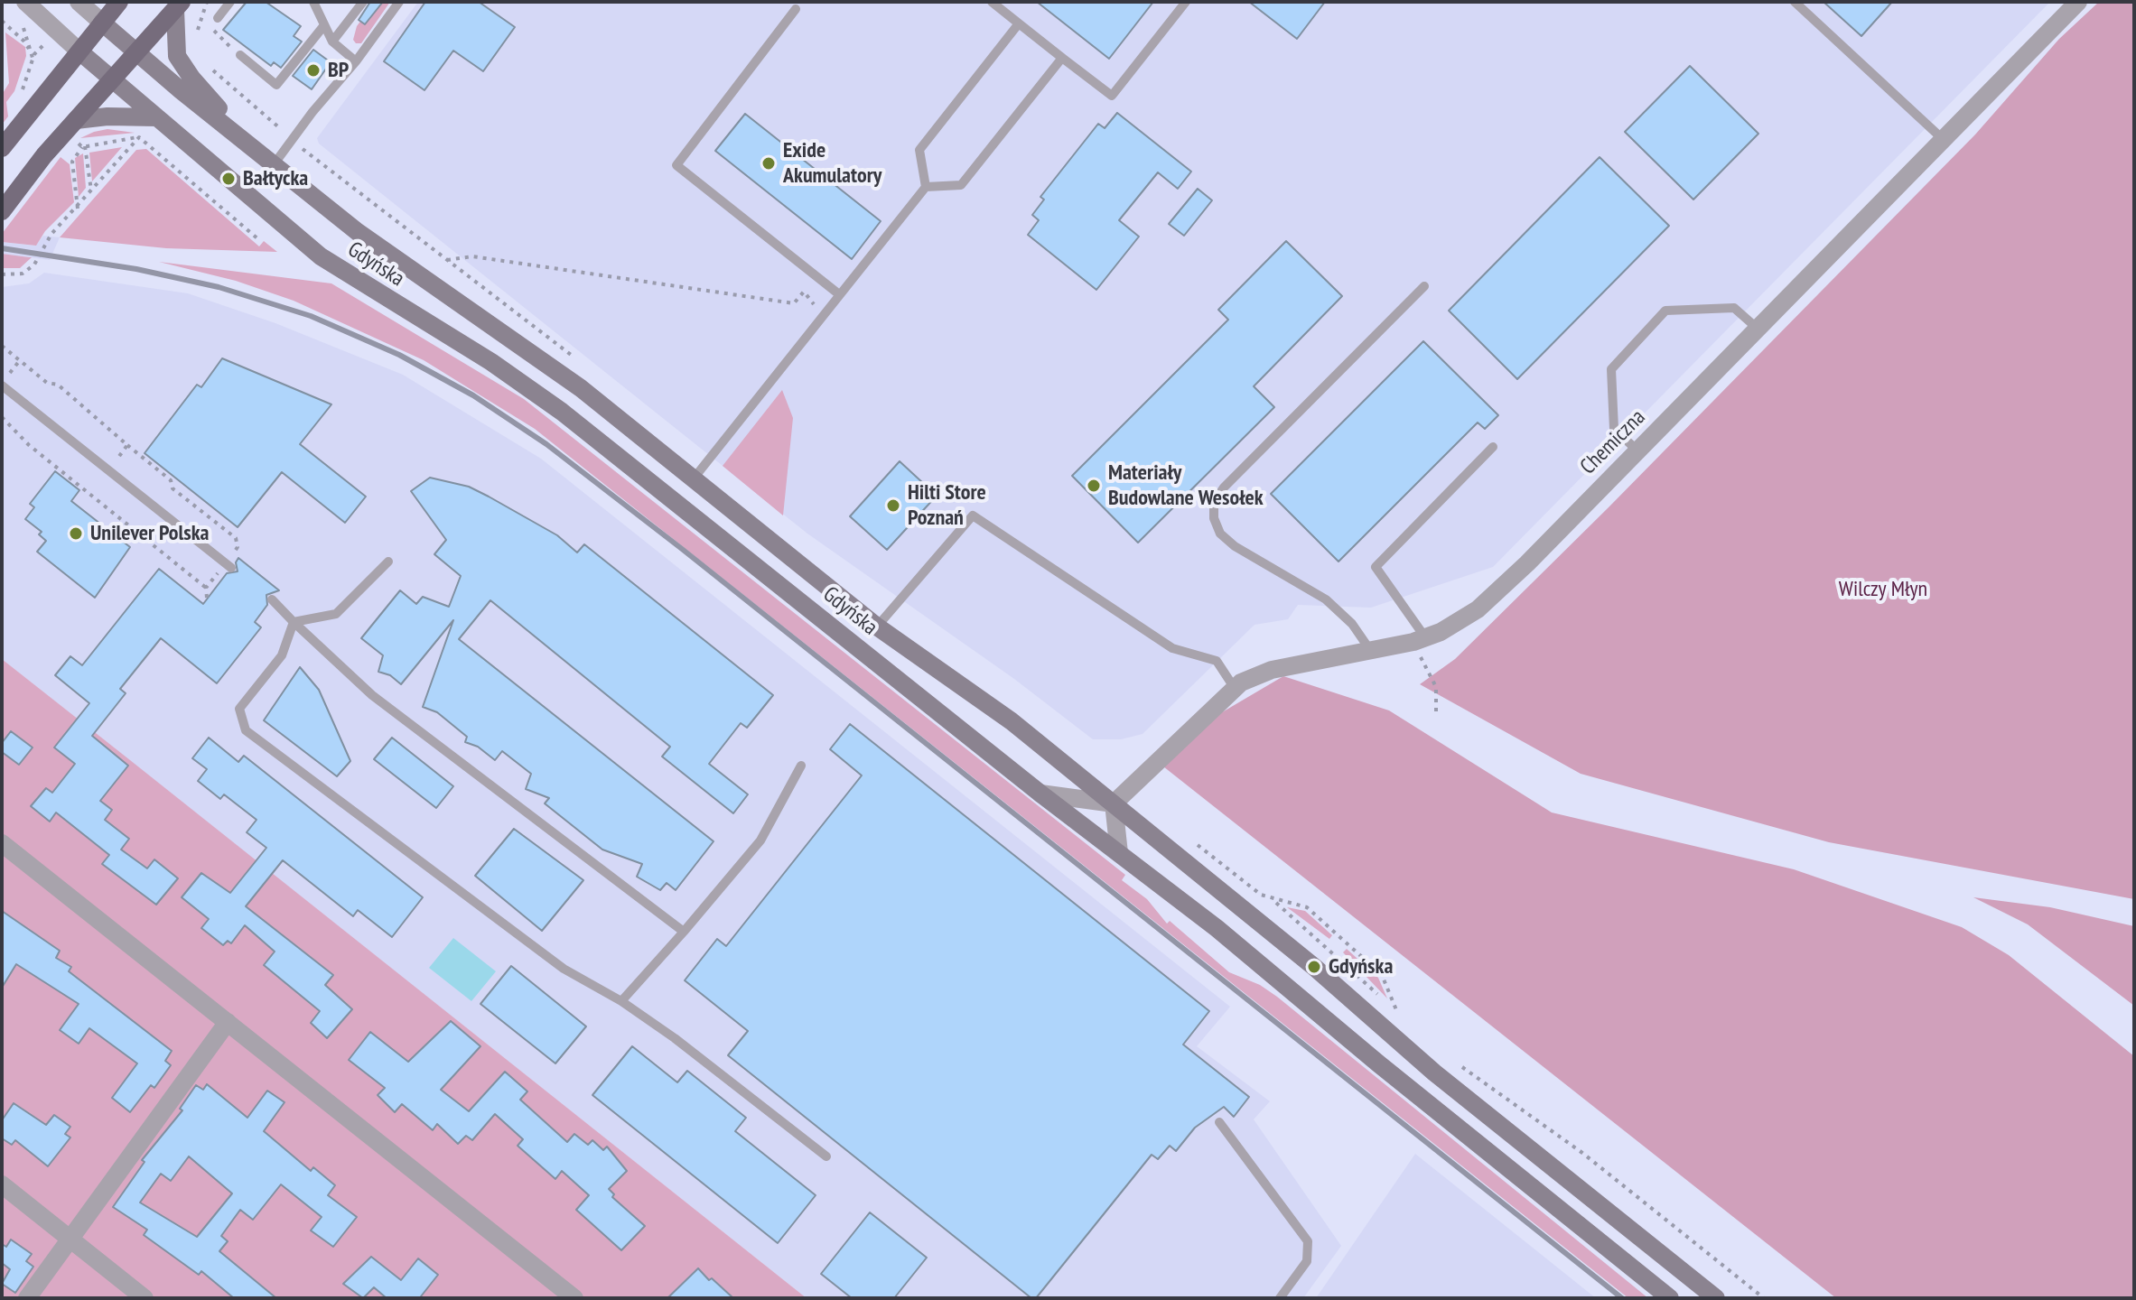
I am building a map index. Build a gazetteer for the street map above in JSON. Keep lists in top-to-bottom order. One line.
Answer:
{"streets":{"main road":["Gdyńska"],"street":["Chemiczna"]},"crossings":[["Gdyńska","Chemiczna"]],"parks":["Wilczy Młyn"],"places":["BP","Exide Akumulatory","Bałtycka","Materiały Budowlane Wesołek","Hilti Store Poznań","Unilever Polska","Gdyńska"]}
